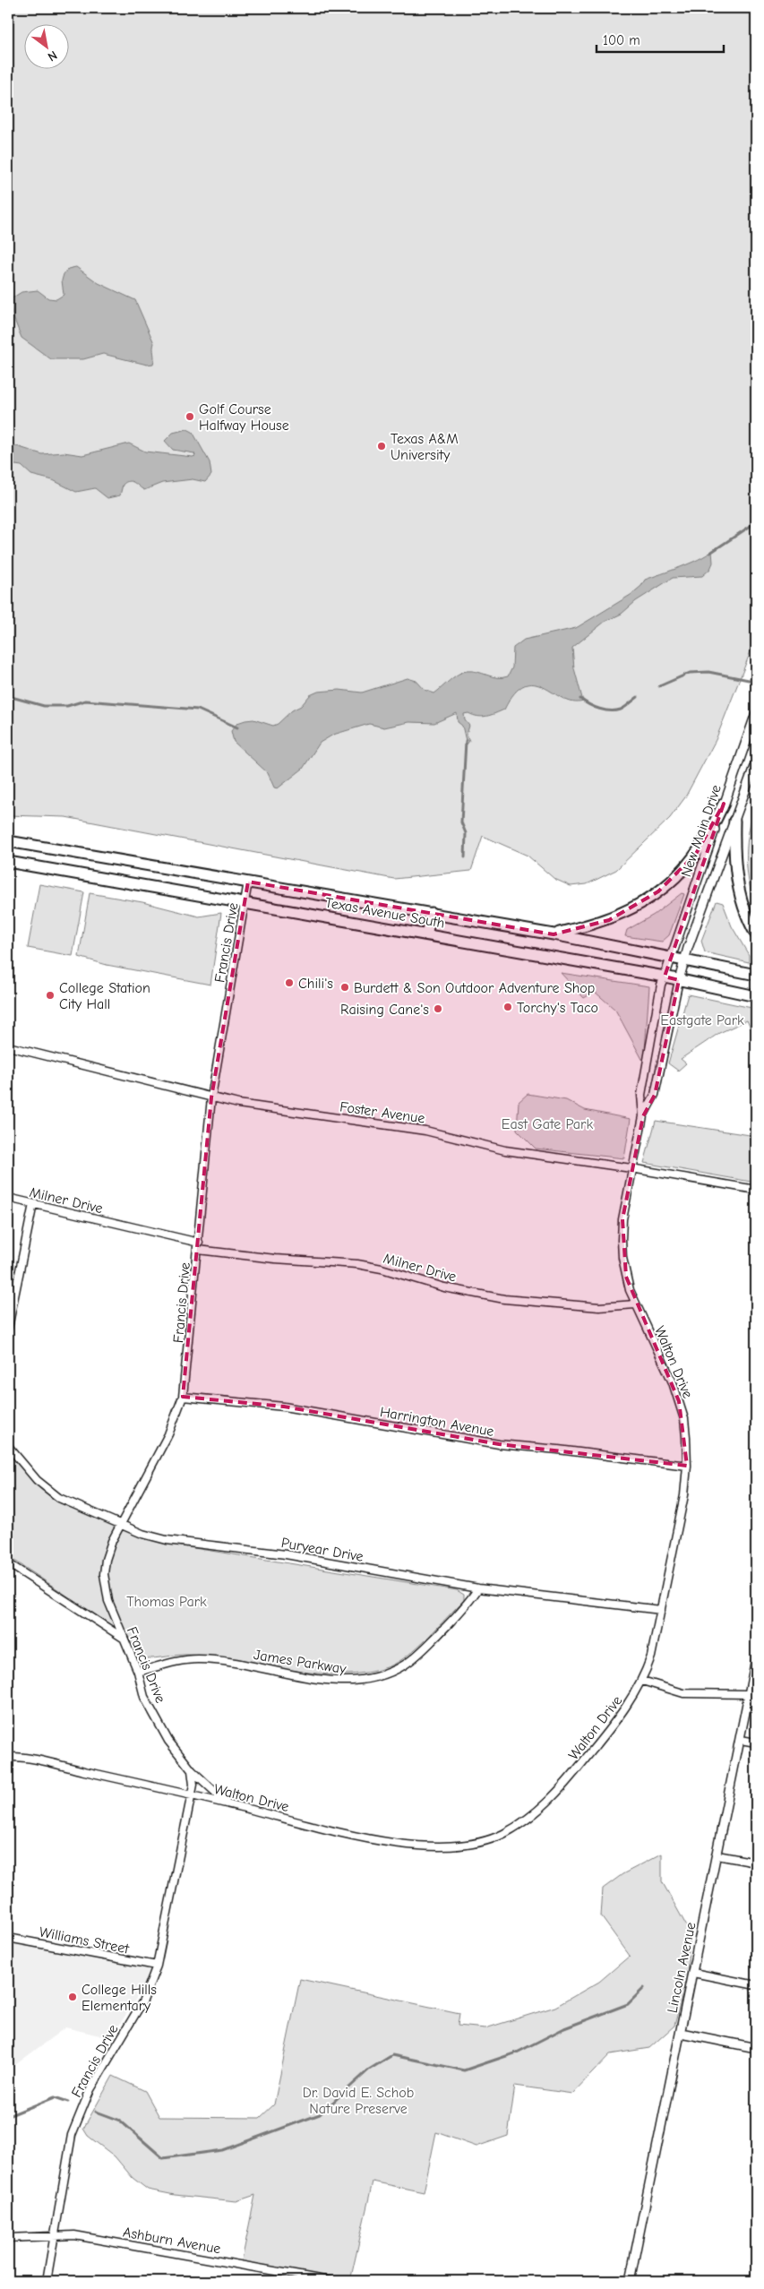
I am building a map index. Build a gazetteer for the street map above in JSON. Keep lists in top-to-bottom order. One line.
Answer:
{"streets":{"main road":["Texas Avenue South"],"street":["New Main Drive","Francis Drive","Foster Avenue","Milner Drive","Walton Drive","Harrington Avenue","Puryear Drive","James Parkway","Williams Street","Lincoln Avenue","Ashburn Avenue"]},"crossings":[["New Main Drive","Texas Avenue South"],["New Main Drive","Walton Drive"],["Texas Avenue South","Francis Drive"],["Texas Avenue South","Walton Drive"],["Francis Drive","Foster Avenue"],["Francis Drive","Milner Drive"],["Francis Drive","Walton Drive"],["Francis Drive","Harrington Avenue"],["Francis Drive","Puryear Drive"],["Francis Drive","James Parkway"],["Francis Drive","Williams Street"],["Francis Drive","Ashburn Avenue"],["Foster Avenue","Walton Drive"],["Milner Drive","Walton Drive"],["Walton Drive","Harrington Avenue"],["Walton Drive","Puryear Drive"],["Puryear Drive","James Parkway"]],"parks":["Eastgate Park","East Gate Park","Thomas Park","Dr. David E. Schob Nature Preserve"],"places":["Golf Course Halfway House","Texas A&M University","Chili's","Burdett & Son Outdoor Adventure Shop","College Station City Hall","Torchy's Taco","Raising Cane's","College Hills Elementary"],"scale_bar":"100 m","north":"bottom right"}
